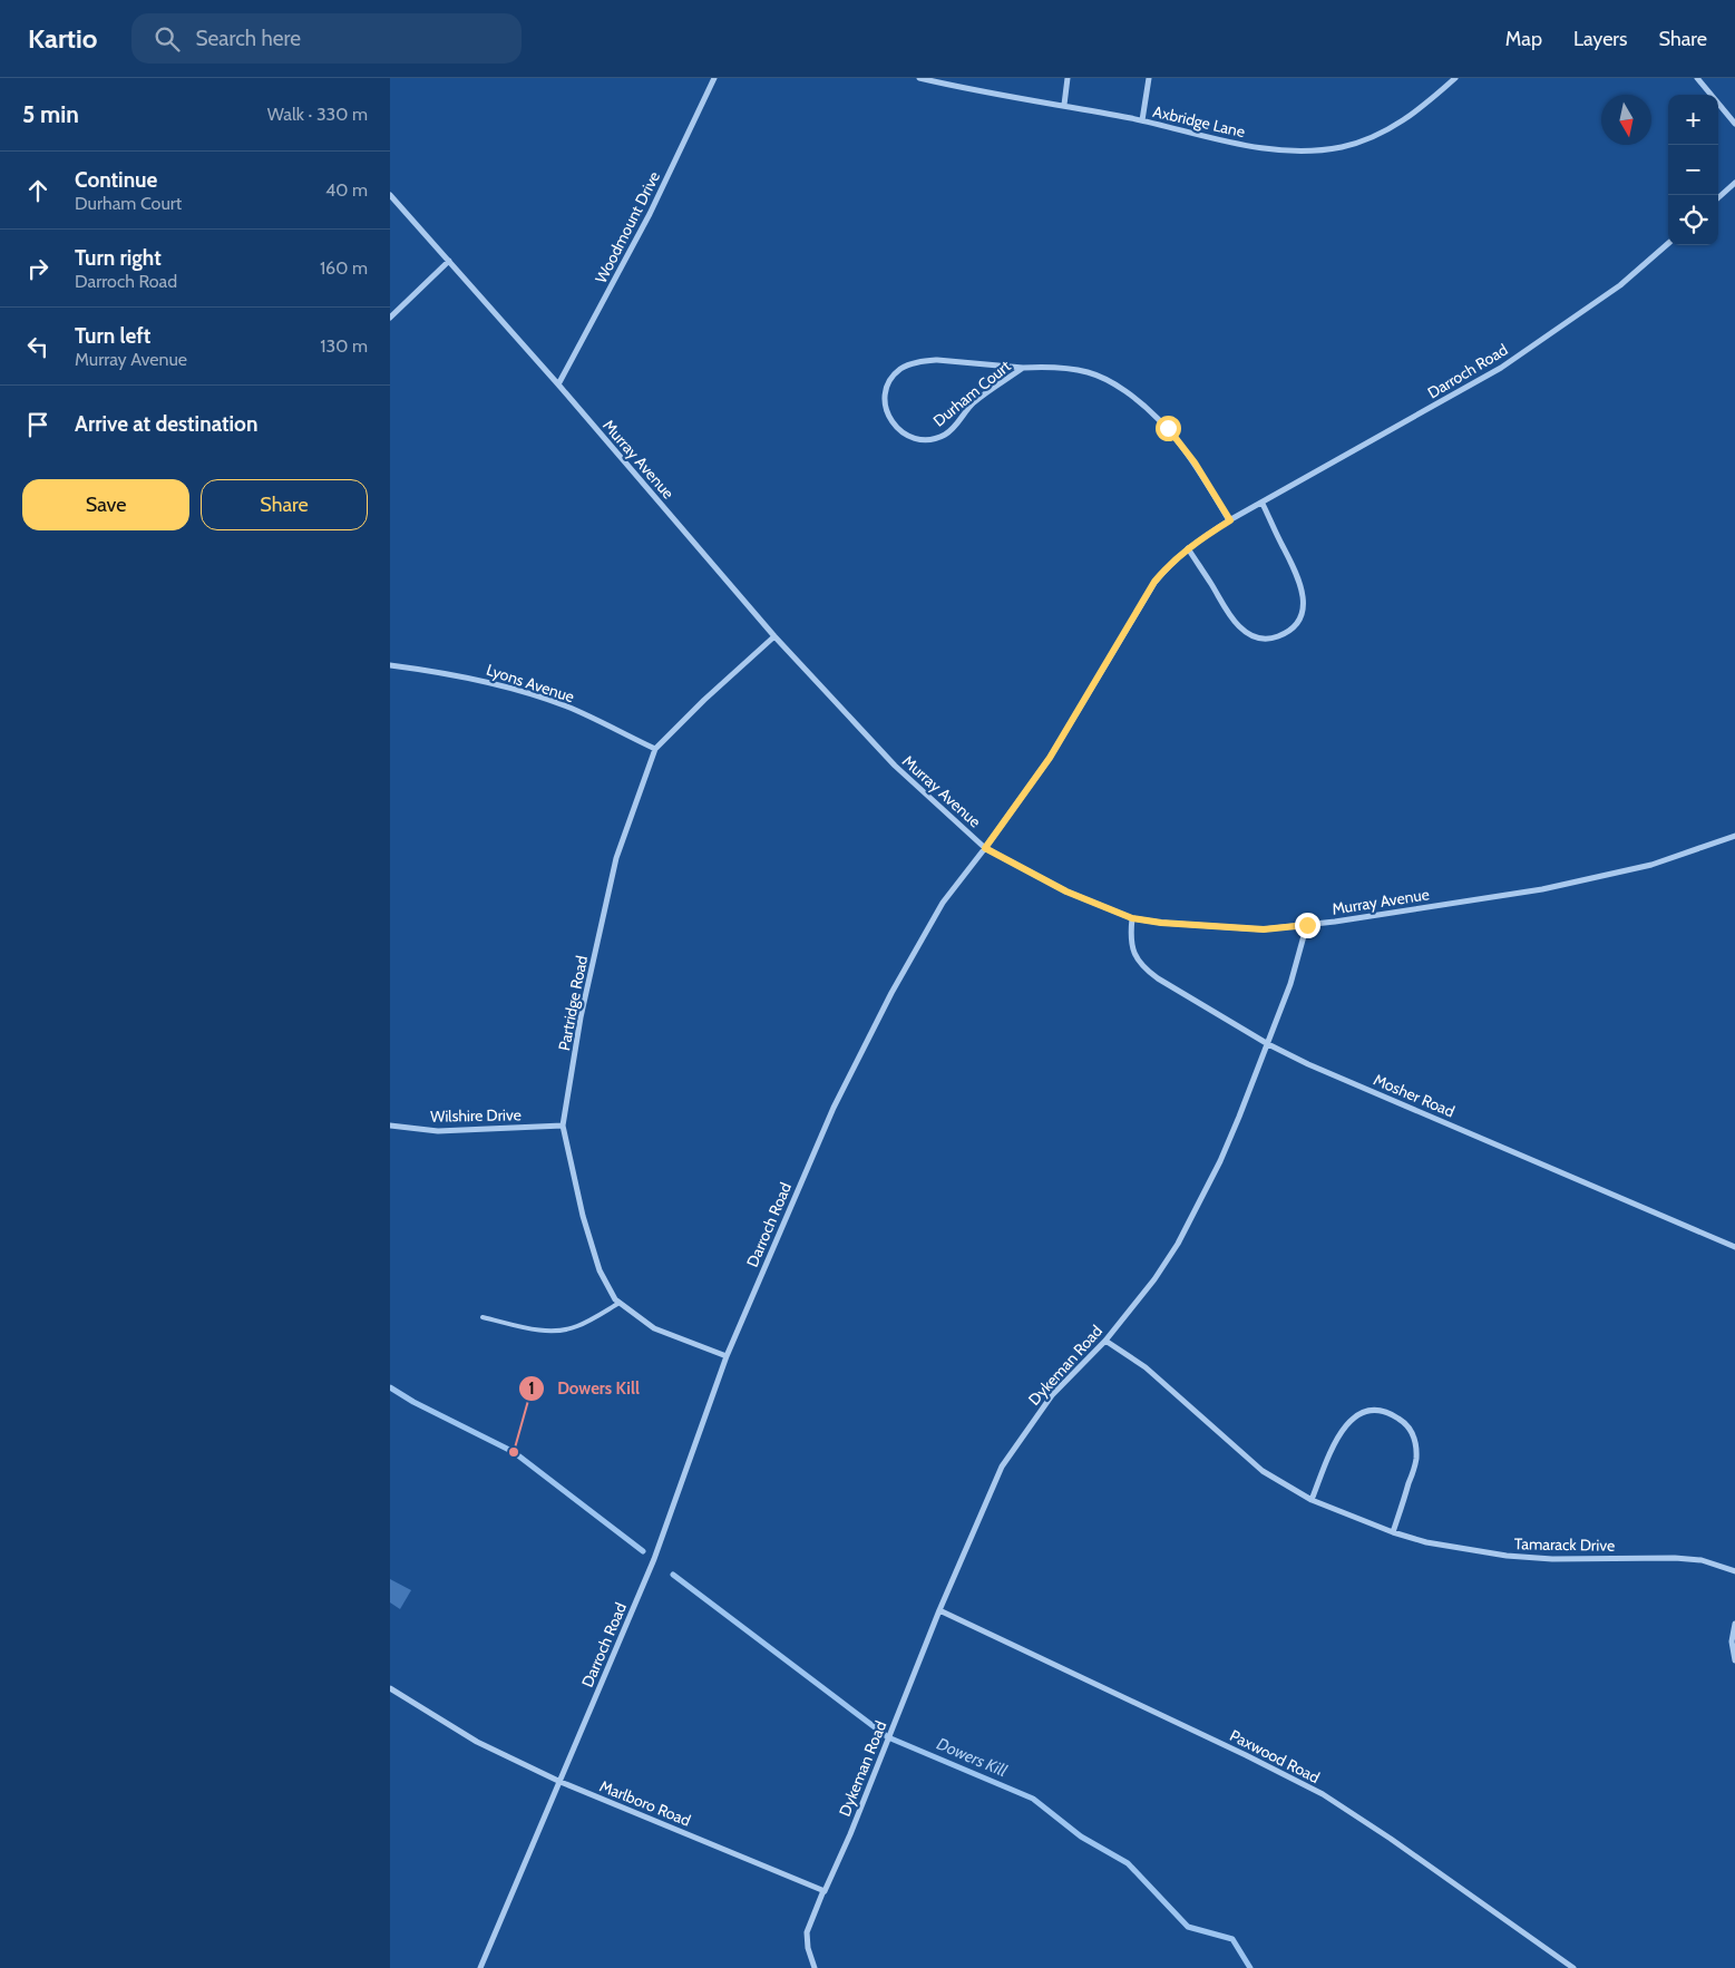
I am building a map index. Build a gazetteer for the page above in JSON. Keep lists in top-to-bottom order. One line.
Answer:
{"streets":{"street":["Axbridge Lane","Woodmount Drive","Darroch Road","Durham Court","Murray Avenue","Lyons Avenue","Partridge Road","Mosher Road","Wilshire Drive","Dykeman Road","Tamarack Drive","Paxwood Road","Marlboro Road"]},"crossings":[["Woodmount Drive","Murray Avenue"],["Darroch Road","Durham Court"],["Darroch Road","Murray Avenue"],["Darroch Road","Partridge Road"],["Darroch Road","Marlboro Road"],["Murray Avenue","Partridge Road"],["Murray Avenue","Mosher Road"],["Murray Avenue","Dykeman Road"],["Lyons Avenue","Partridge Road"],["Partridge Road","Wilshire Drive"],["Mosher Road","Dykeman Road"],["Dykeman Road","Tamarack Drive"],["Dykeman Road","Paxwood Road"],["Dykeman Road","Marlboro Road"]],"water":["Dowers Kill"],"places":["Dowers Kill"],"north":"bottom","page":{"header":"Kartio","search":"Search here","nav":["Map","Layers","Share"],"heading":["5 min","Walk · 330 m"],"map_buttons":["+","−"],"list":[["Continue","Durham Court","40 m"],["Turn right","Darroch Road","160 m"],["Turn left","Murray Avenue","130 m"],"Arrive at destination"],"buttons":["Save","Share"]}}
